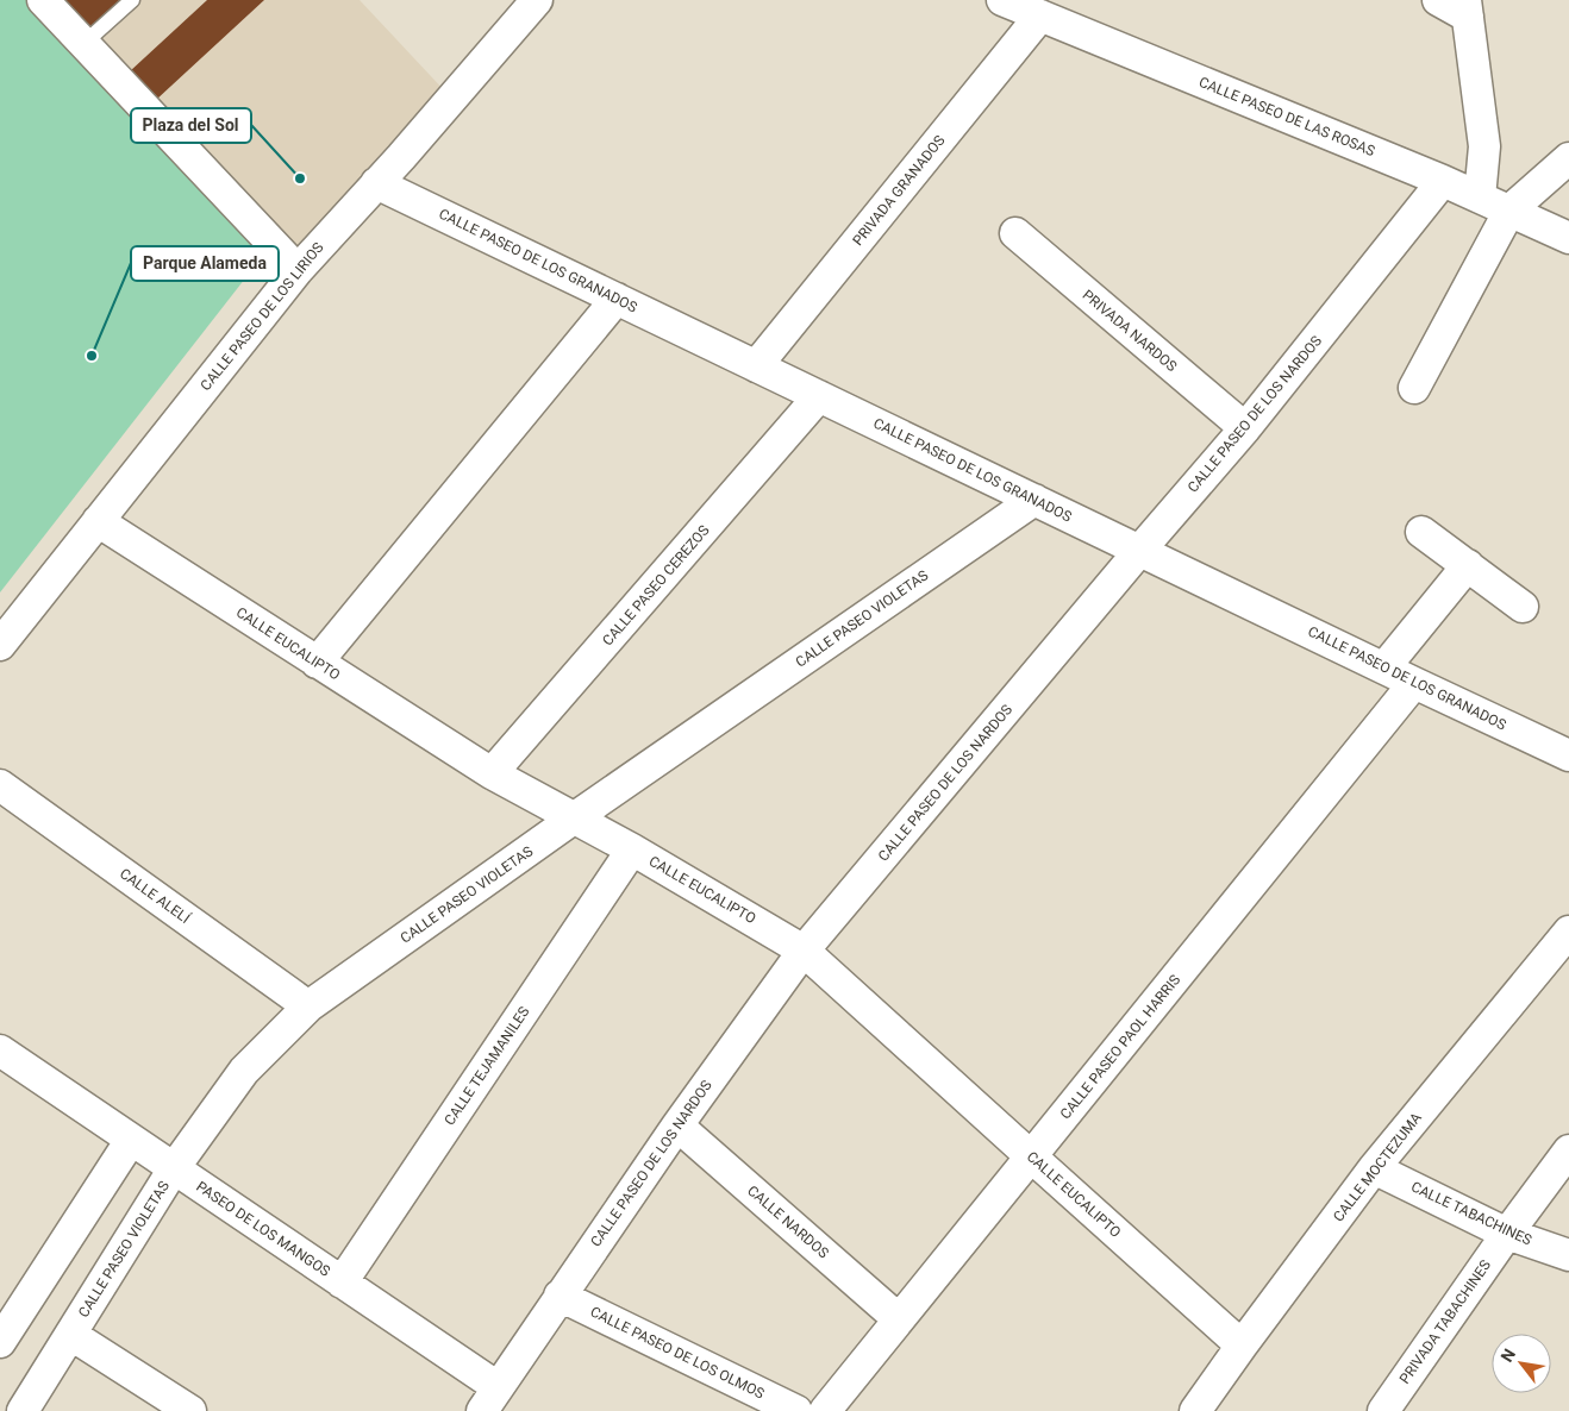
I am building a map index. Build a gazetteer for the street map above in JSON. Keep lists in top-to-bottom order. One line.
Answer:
{"streets":{"street":["CALLE PASEO DE LAS ROSAS","PRIVADA GRANADOS","CALLE PASEO DE LOS GRANADOS","CALLE PASEO DE LOS LIRIOS","PRIVADA NARDOS","CALLE PASEO DE LOS NARDOS","CALLE PASEO CEREZOS","CALLE PASEO VIOLETAS","CALLE EUCALIPTO","CALLE ALELÍ","CALLE PASEO PAOL HARRIS","CALLE TEJAMANILES","CALLE MOCTEZUMA","CALLE TABACHINES","CALLE NARDOS","PASEO DE LOS MANGOS","PRIVADA TABACHINES","CALLE PASEO DE LOS OLMOS"]},"crossings":[["CALLE PASEO DE LAS ROSAS","PRIVADA GRANADOS"],["CALLE PASEO DE LAS ROSAS","CALLE PASEO DE LOS NARDOS"],["PRIVADA GRANADOS","CALLE PASEO DE LOS GRANADOS"],["CALLE PASEO DE LOS GRANADOS","CALLE PASEO DE LOS LIRIOS"],["CALLE PASEO DE LOS GRANADOS","CALLE PASEO DE LOS NARDOS"],["CALLE PASEO DE LOS GRANADOS","CALLE PASEO CEREZOS"],["CALLE PASEO DE LOS GRANADOS","CALLE PASEO VIOLETAS"],["CALLE PASEO DE LOS GRANADOS","CALLE PASEO PAOL HARRIS"],["CALLE PASEO DE LOS LIRIOS","CALLE EUCALIPTO"],["PRIVADA NARDOS","CALLE PASEO DE LOS NARDOS"],["CALLE PASEO DE LOS NARDOS","CALLE EUCALIPTO"],["CALLE PASEO DE LOS NARDOS","CALLE NARDOS"],["CALLE PASEO DE LOS NARDOS","PASEO DE LOS MANGOS"],["CALLE PASEO DE LOS NARDOS","CALLE PASEO DE LOS OLMOS"],["CALLE PASEO CEREZOS","CALLE EUCALIPTO"],["CALLE PASEO VIOLETAS","CALLE EUCALIPTO"],["CALLE PASEO VIOLETAS","CALLE ALELÍ"],["CALLE PASEO VIOLETAS","PASEO DE LOS MANGOS"],["CALLE EUCALIPTO","CALLE PASEO PAOL HARRIS"],["CALLE EUCALIPTO","CALLE TEJAMANILES"],["CALLE EUCALIPTO","CALLE MOCTEZUMA"],["CALLE PASEO PAOL HARRIS","CALLE NARDOS"],["CALLE TEJAMANILES","PASEO DE LOS MANGOS"],["CALLE MOCTEZUMA","CALLE TABACHINES"],["CALLE TABACHINES","PRIVADA TABACHINES"]],"places":["Plaza del Sol","Parque Alameda"],"north":"top left"}
